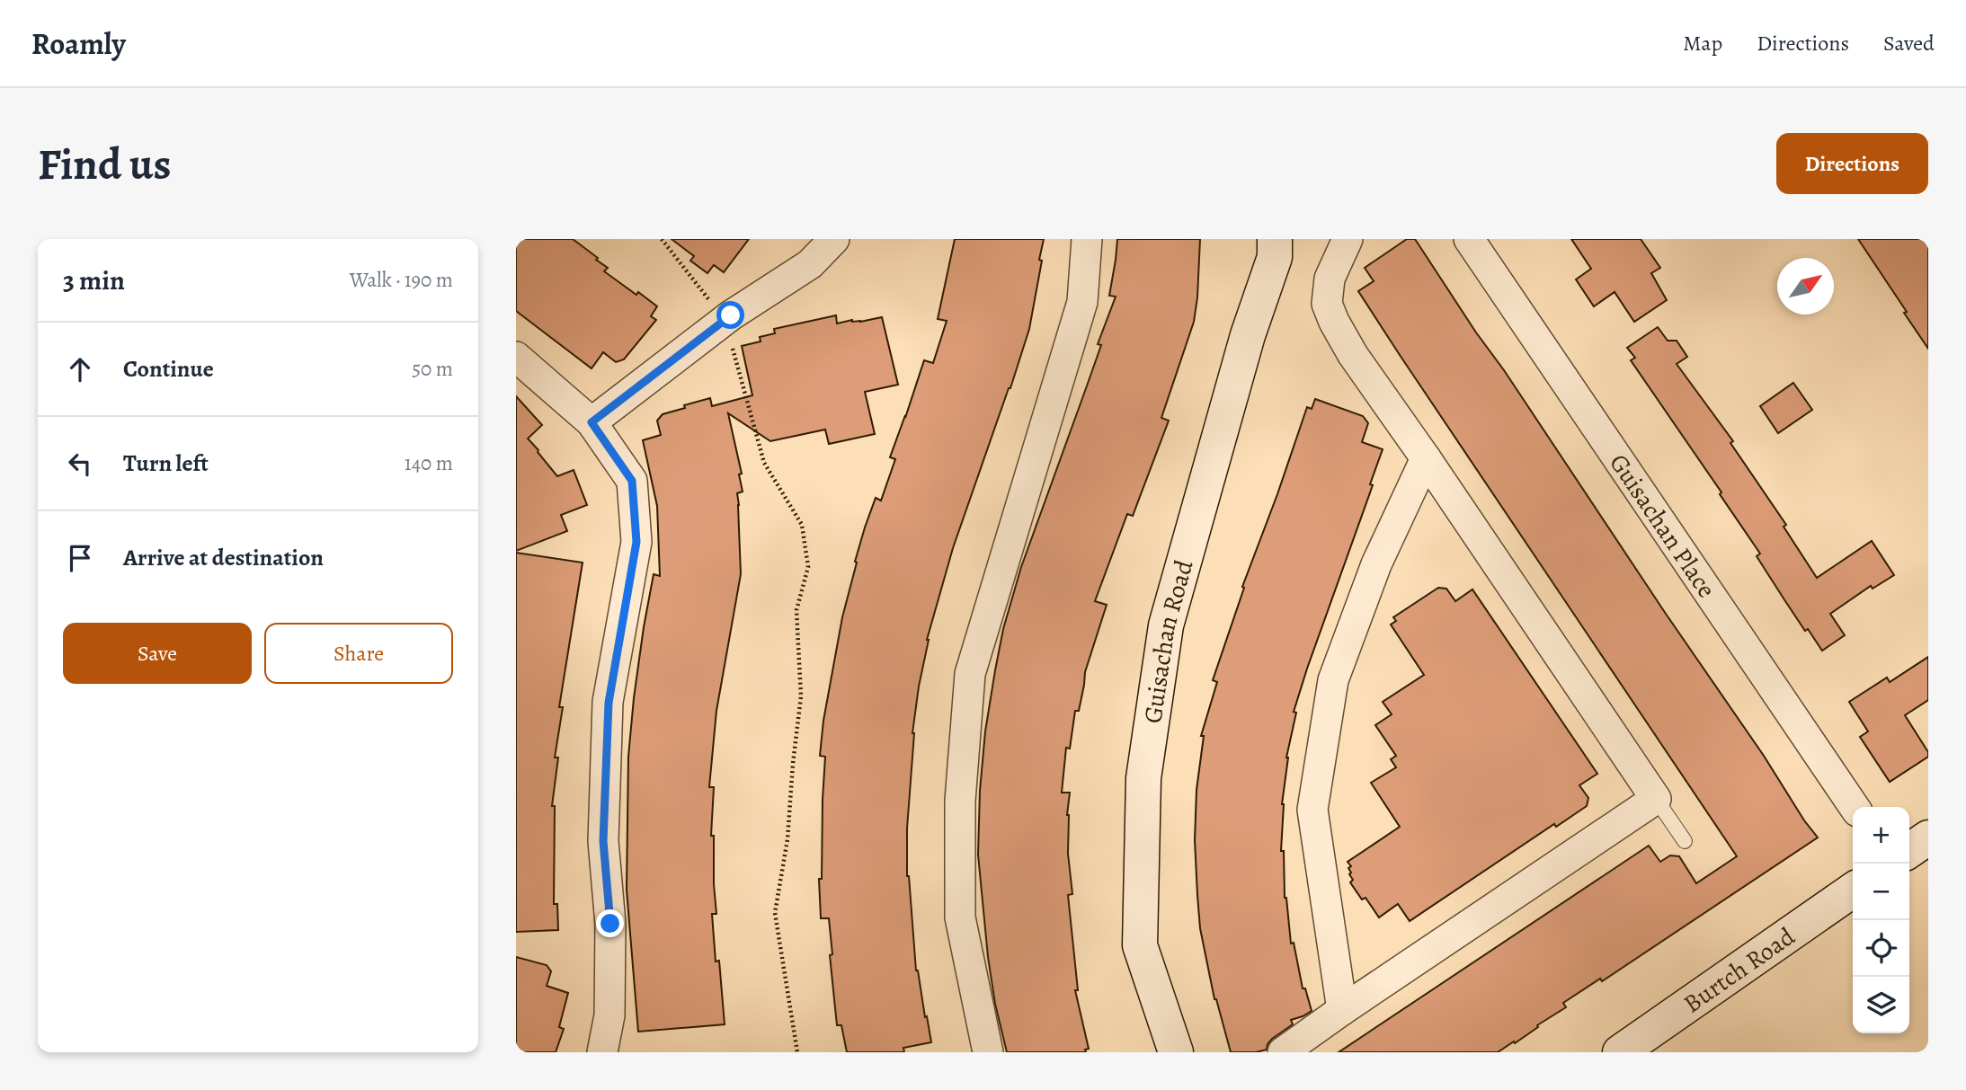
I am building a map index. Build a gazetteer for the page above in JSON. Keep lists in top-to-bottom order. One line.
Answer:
{"streets":{"street":["Guisachan Place","Guisachan Road","Burtch Road"]},"north":"top right","page":{"header":"Roamly","nav":["Map","Directions","Saved"],"buttons":["Directions",["Save","Share"]],"title":"Find us","heading":["3 min","Walk · 190 m"],"list":[["Continue","50 m"],["Turn left","140 m"],"Arrive at destination"],"map_buttons":["+","−"]}}
